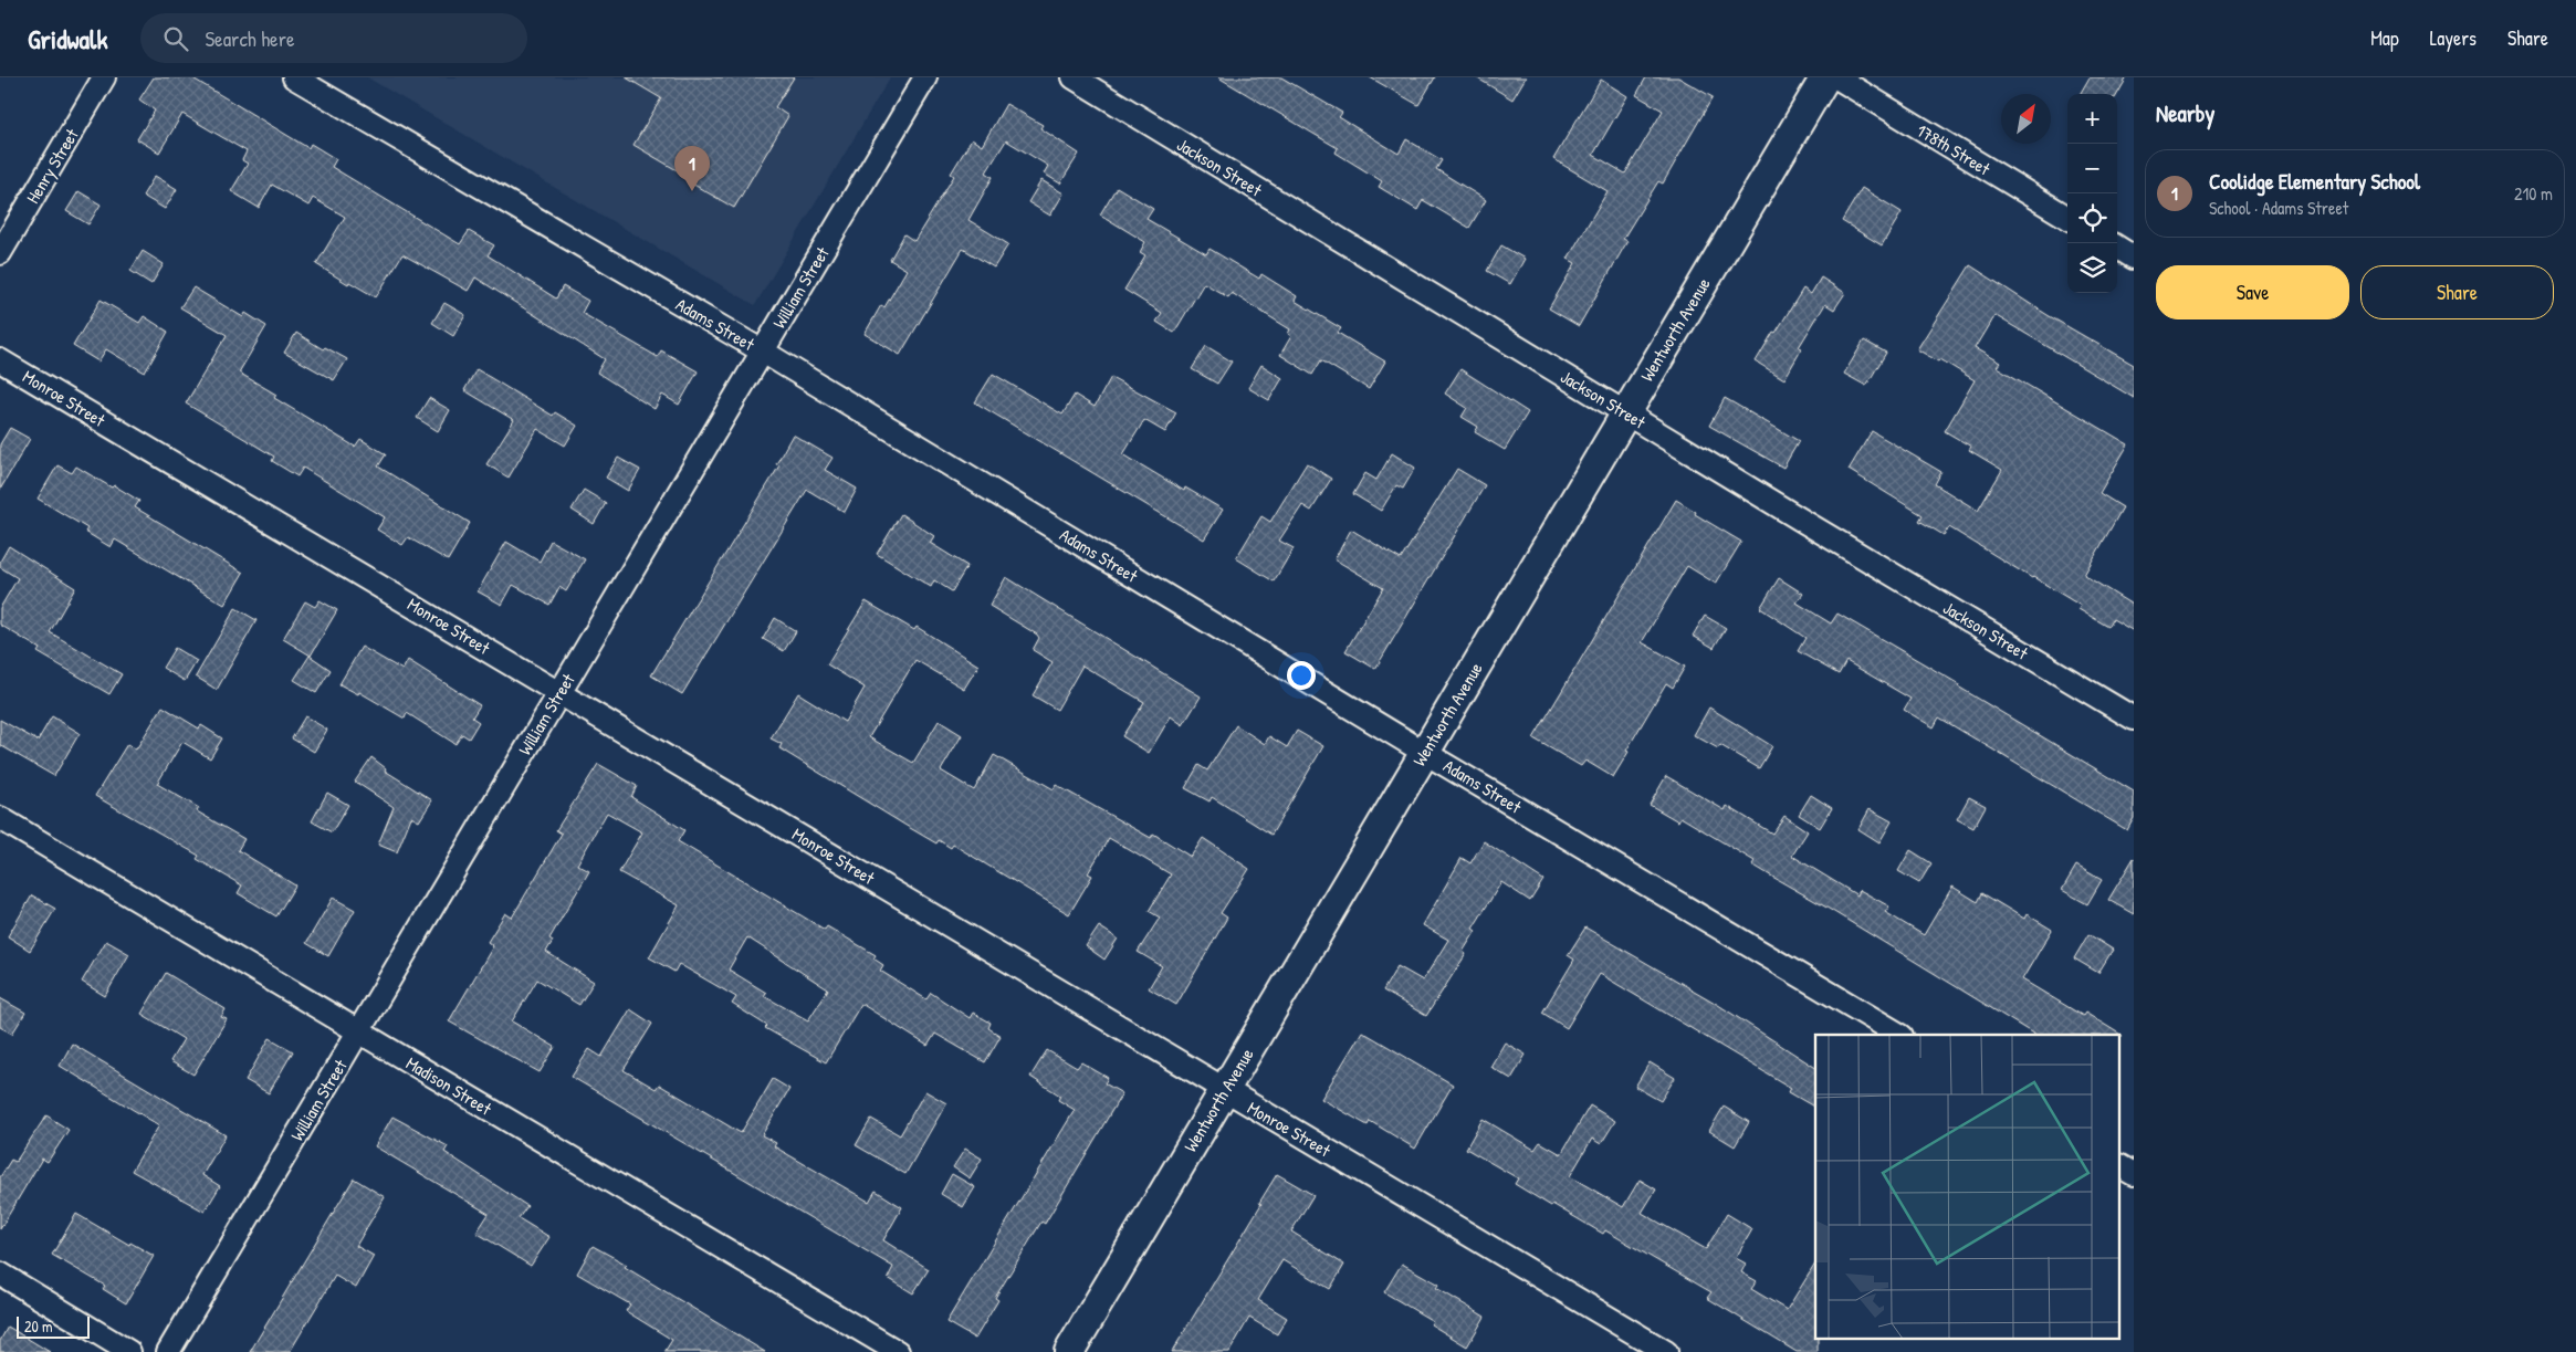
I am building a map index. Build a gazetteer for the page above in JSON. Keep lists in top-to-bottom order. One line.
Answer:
{"streets":{"street":["178th Street","Henry Street","Jackson Street","William Street","Adams Street","Wentworth Avenue","Monroe Street","Madison Street"]},"crossings":[["Jackson Street","Wentworth Avenue"],["William Street","Adams Street"],["William Street","Monroe Street"],["William Street","Madison Street"],["Adams Street","Wentworth Avenue"],["Wentworth Avenue","Monroe Street"]],"scale_bar":"20 m","north":"top right","page":{"header":"Gridwalk","search":"Search here","nav":["Map","Layers","Share"],"heading":"Nearby","map_buttons":["+","−"],"pins":"1","list":[{"mark":"1","name":"Coolidge Elementary School","note":"School · Adams Street","value":"210 m"}],"buttons":["Save","Share"],"scale":"20 m"}}
